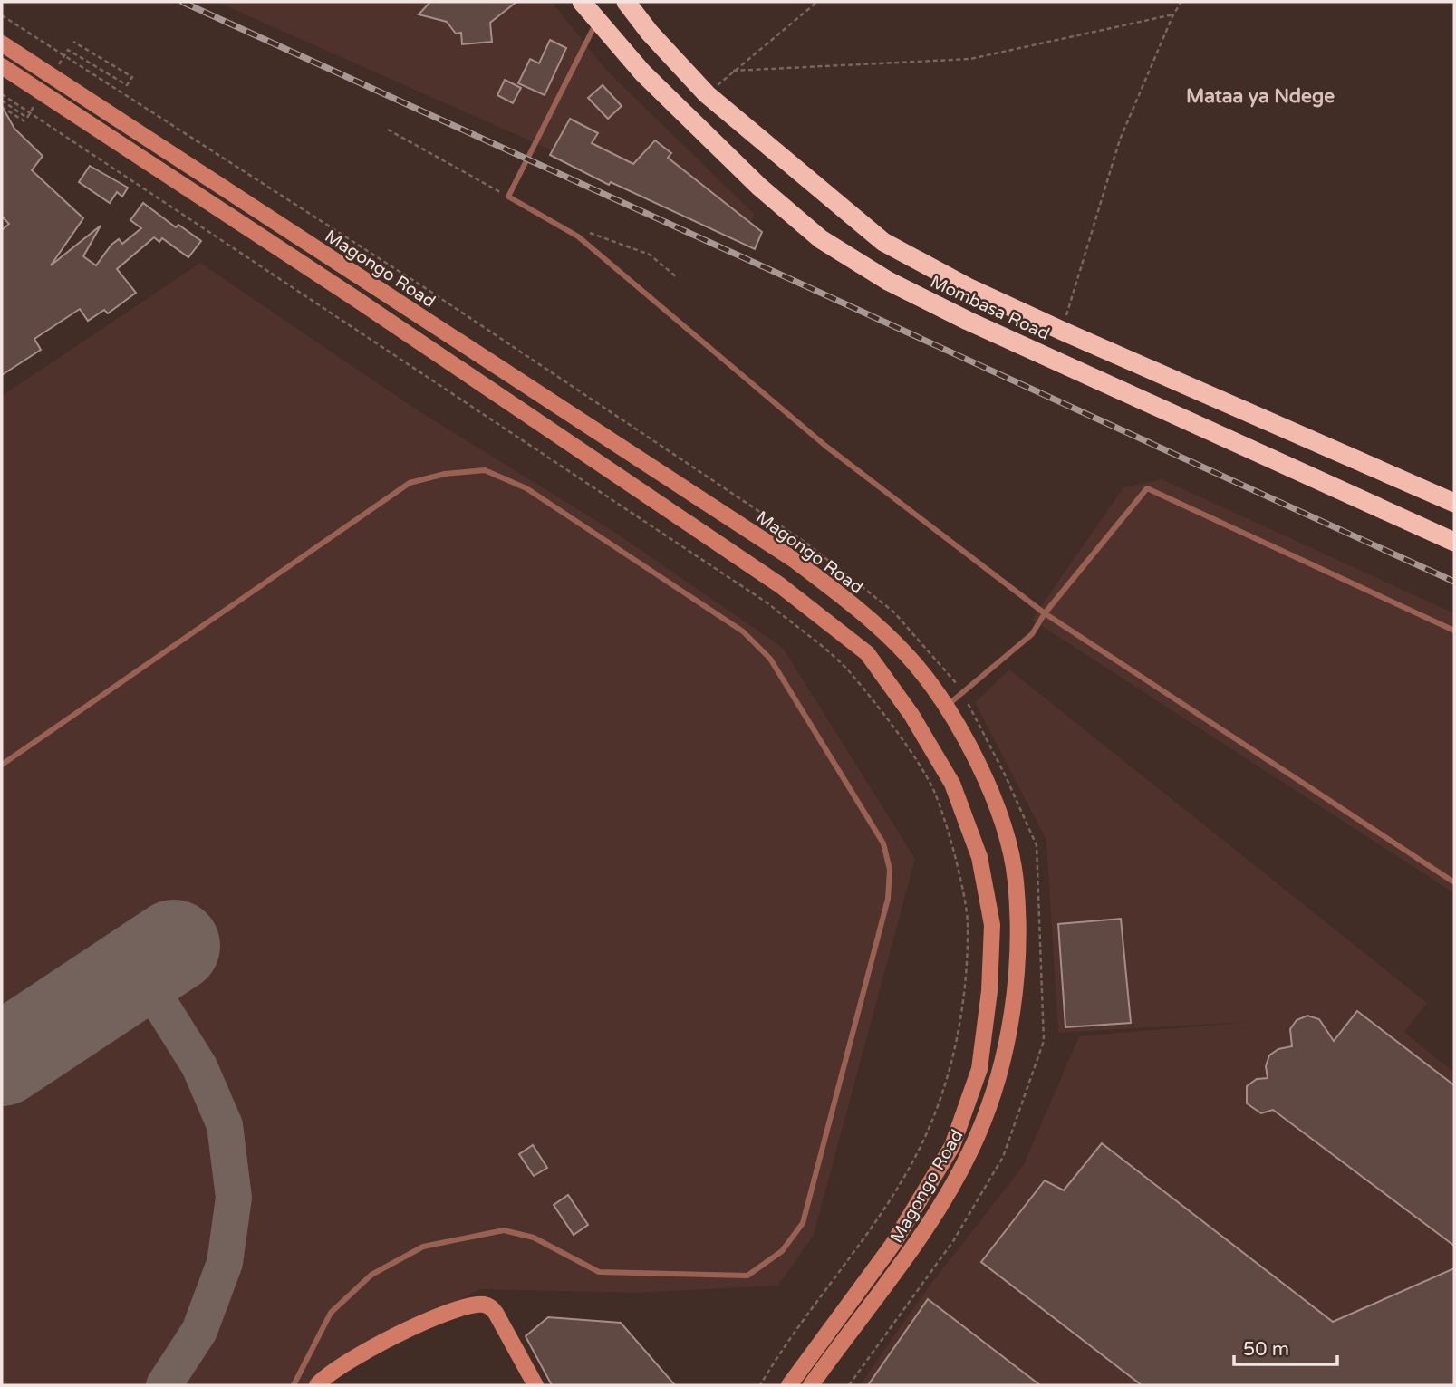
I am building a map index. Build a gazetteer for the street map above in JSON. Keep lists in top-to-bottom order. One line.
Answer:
{"streets":{"highway":["Mombasa Road"],"main road":["Magongo Road"]},"districts":["Mataa ya Ndege"],"scale_bar":"50 m"}
